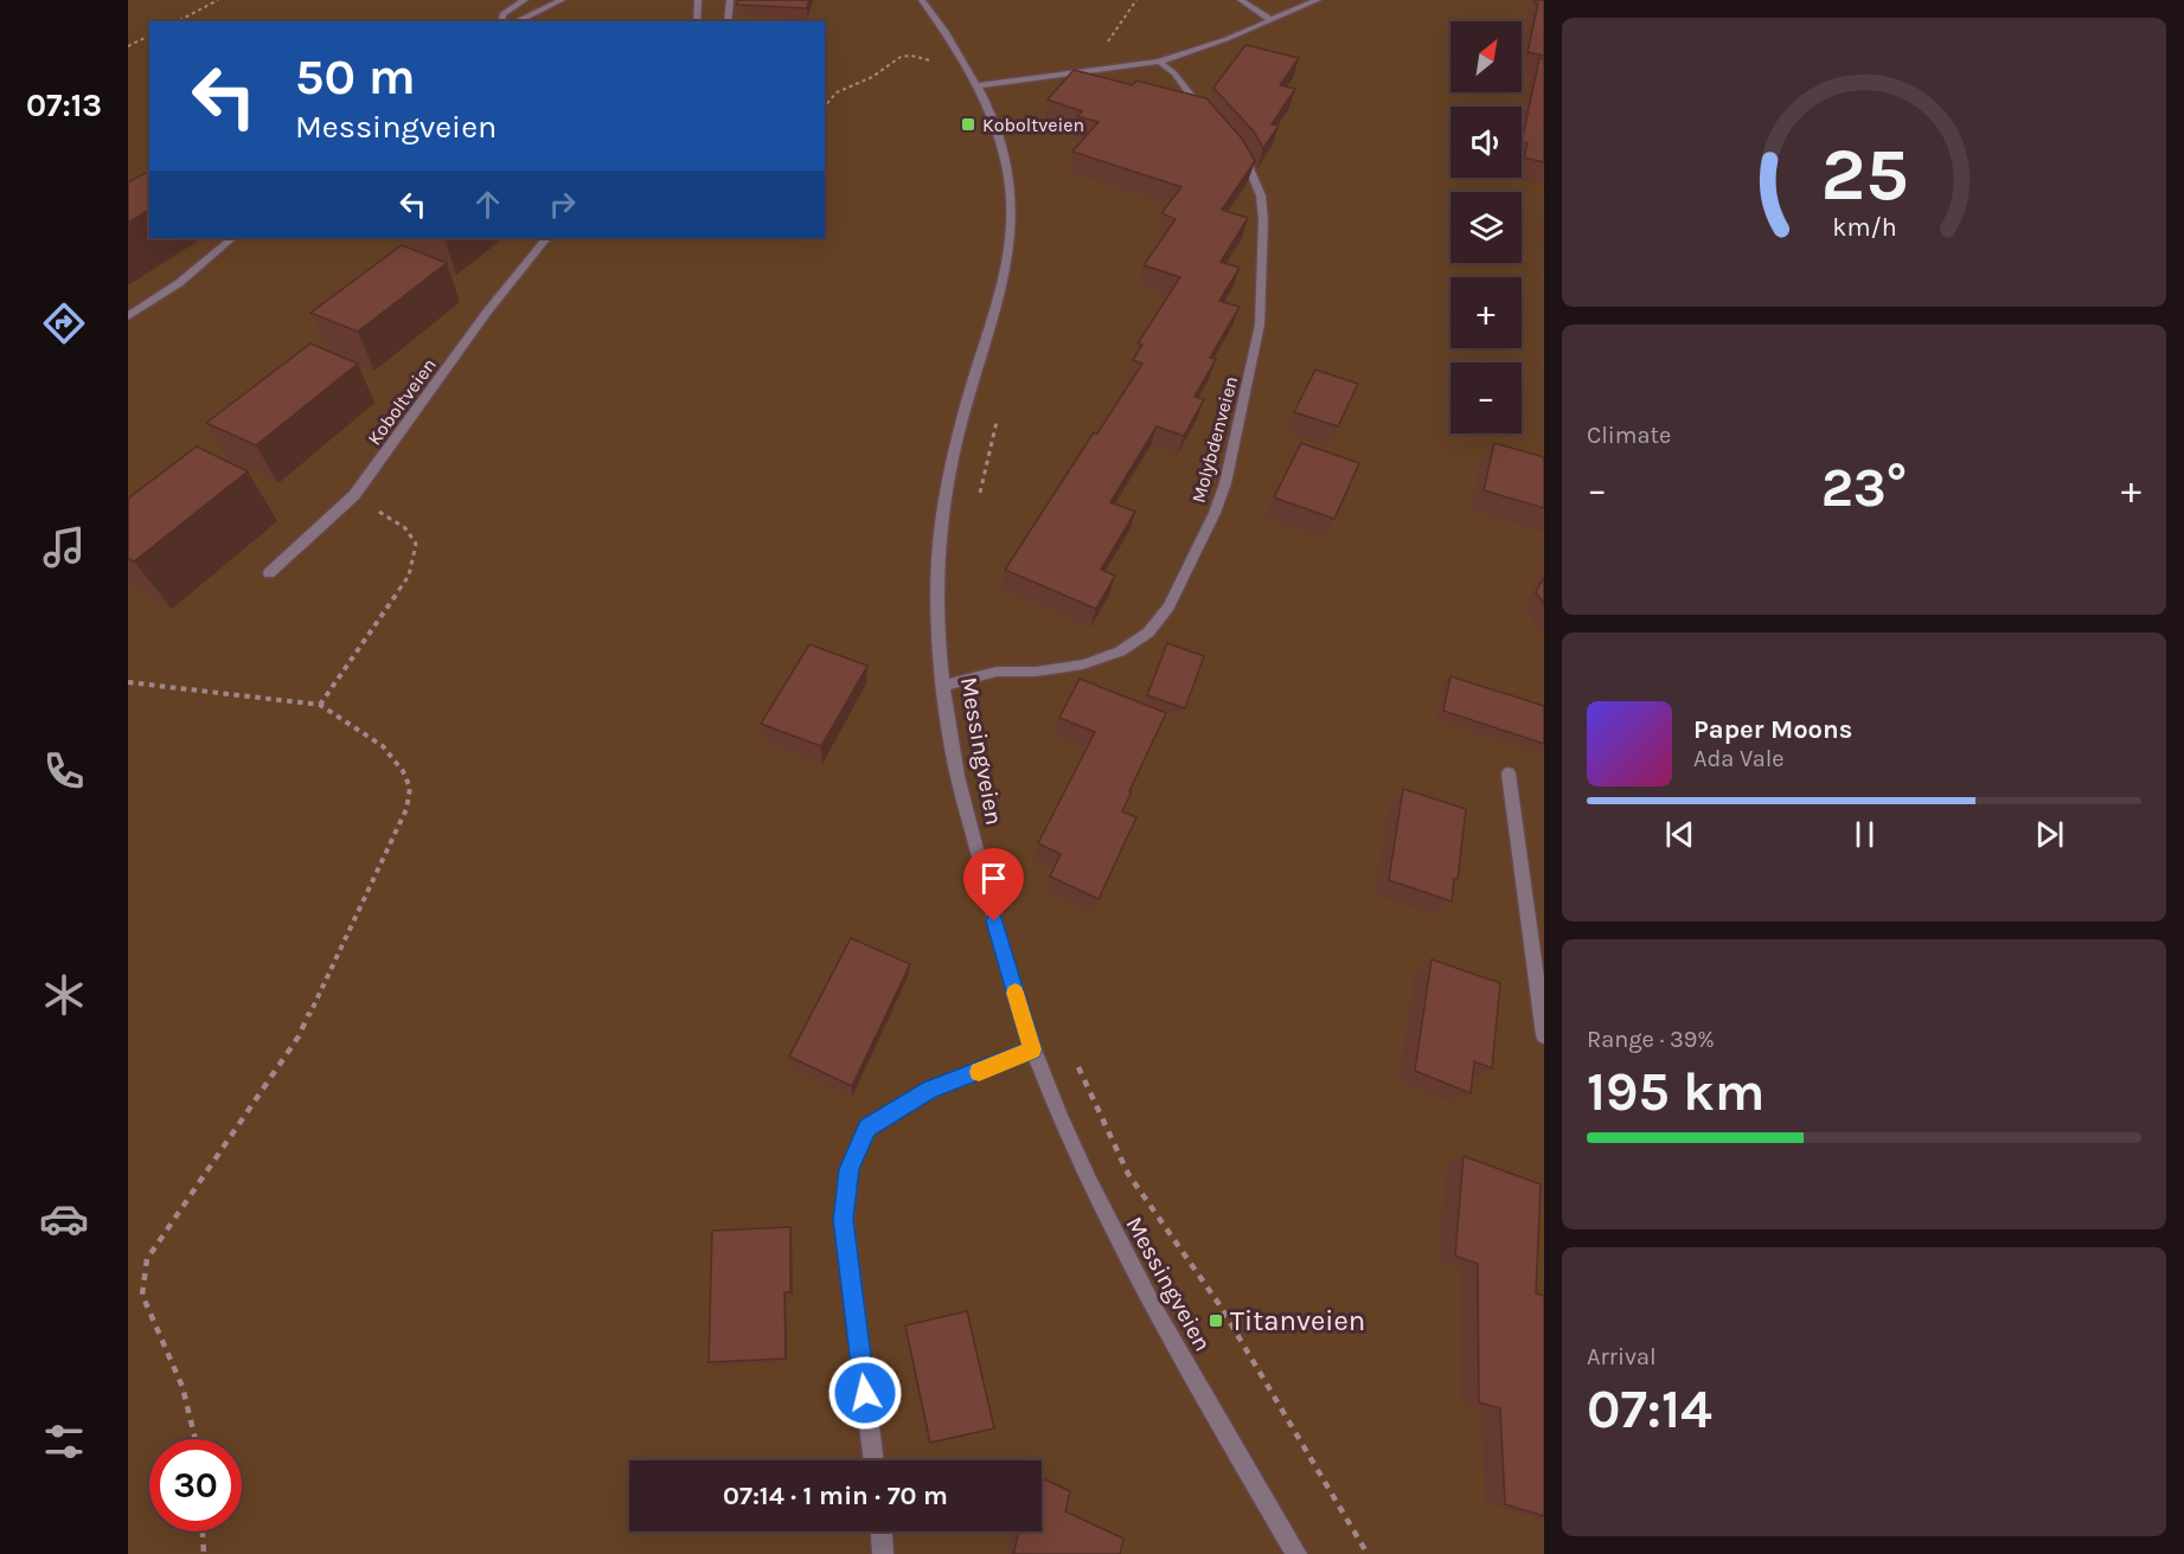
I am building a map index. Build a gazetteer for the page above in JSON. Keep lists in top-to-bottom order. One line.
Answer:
{"streets":{"street":["Koboltveien","Molybdenveien","Messingveien"]},"crossings":[["Molybdenveien","Messingveien"]],"places":{"transit":["Koboltveien","Titanveien"]},"north":"top right","page":{"tabs":"07:13","map_buttons":["+","−"],"turn":["50 m","Messingveien"],"tile":["Climate",["Range · 39%","195 km"],["Arrival","07:14"]],"heat":["−","23°","+"],"song":["Paper Moons","Ada Vale"],"limit":"30","trip":"07:14 · 1 min · 70 m","gauge":["25","km/h"]}}
